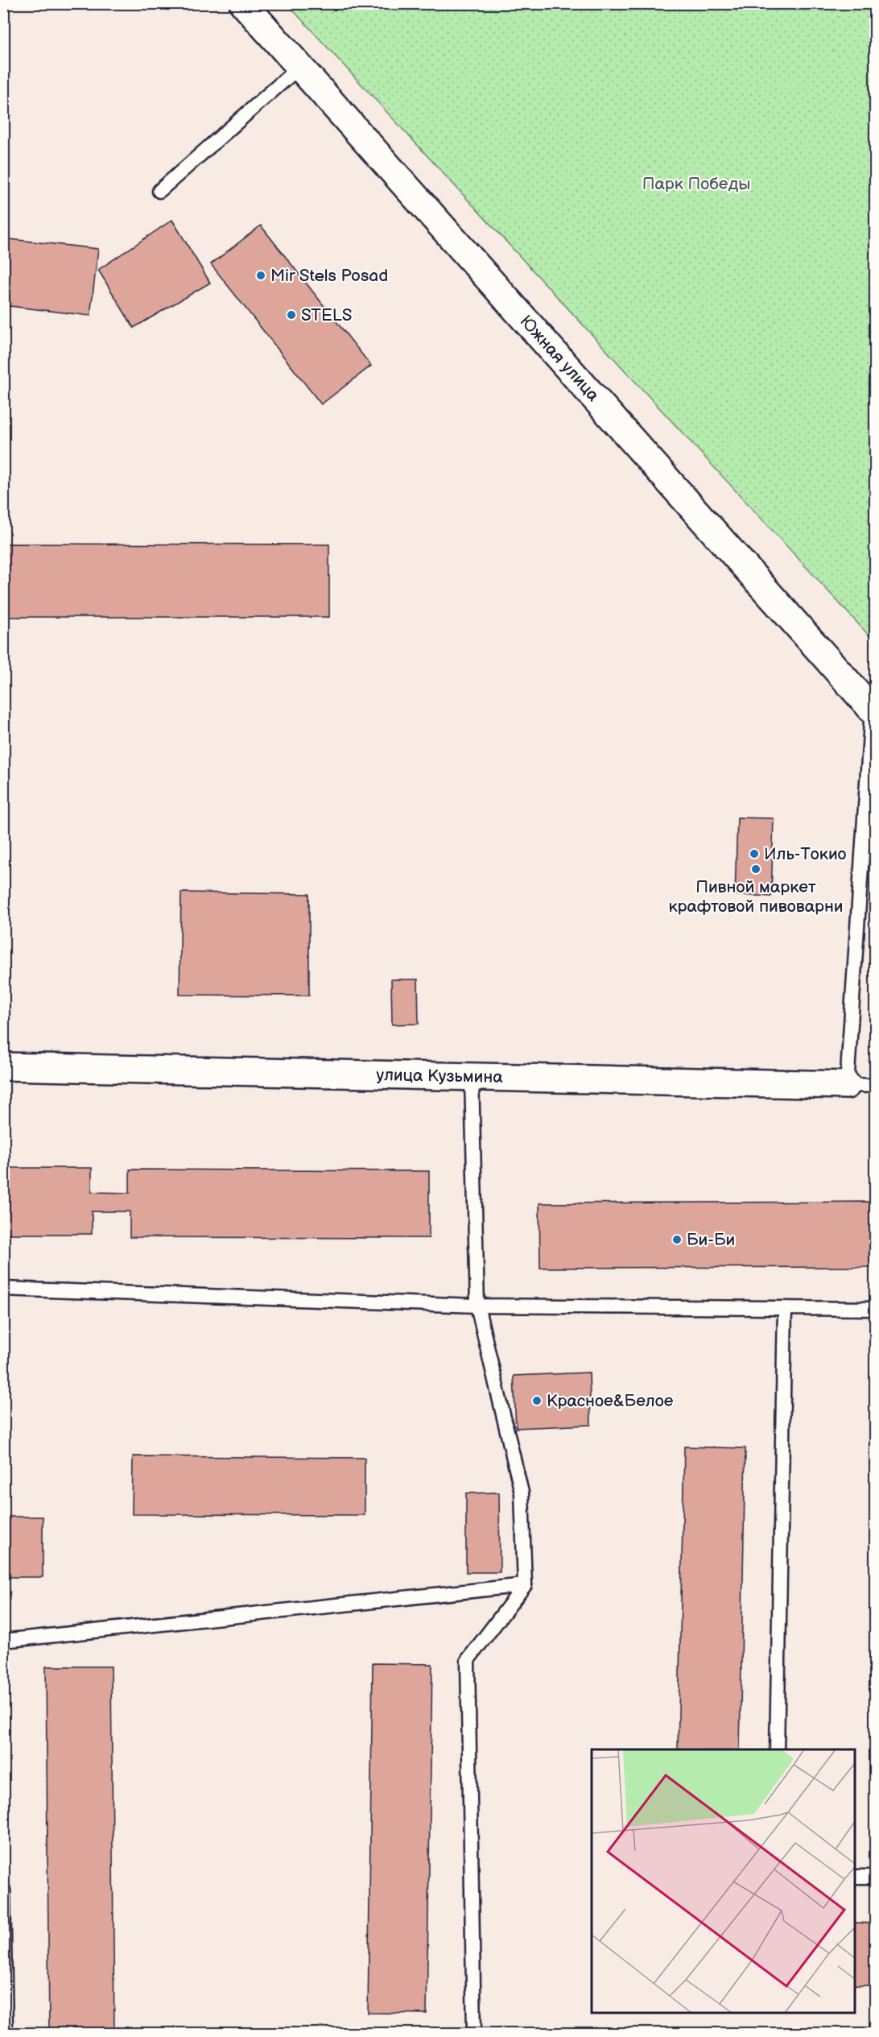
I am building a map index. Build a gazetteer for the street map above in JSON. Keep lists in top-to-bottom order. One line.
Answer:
{"streets":{"street":["Южная улица","улица Кузьмина"]},"parks":["Парк Победы"],"places":["Mir Stels Posad","STELS","Иль-Токио","Пивной маркет крафтовой пивоварни","Би-Би","Красное&Белое"]}
